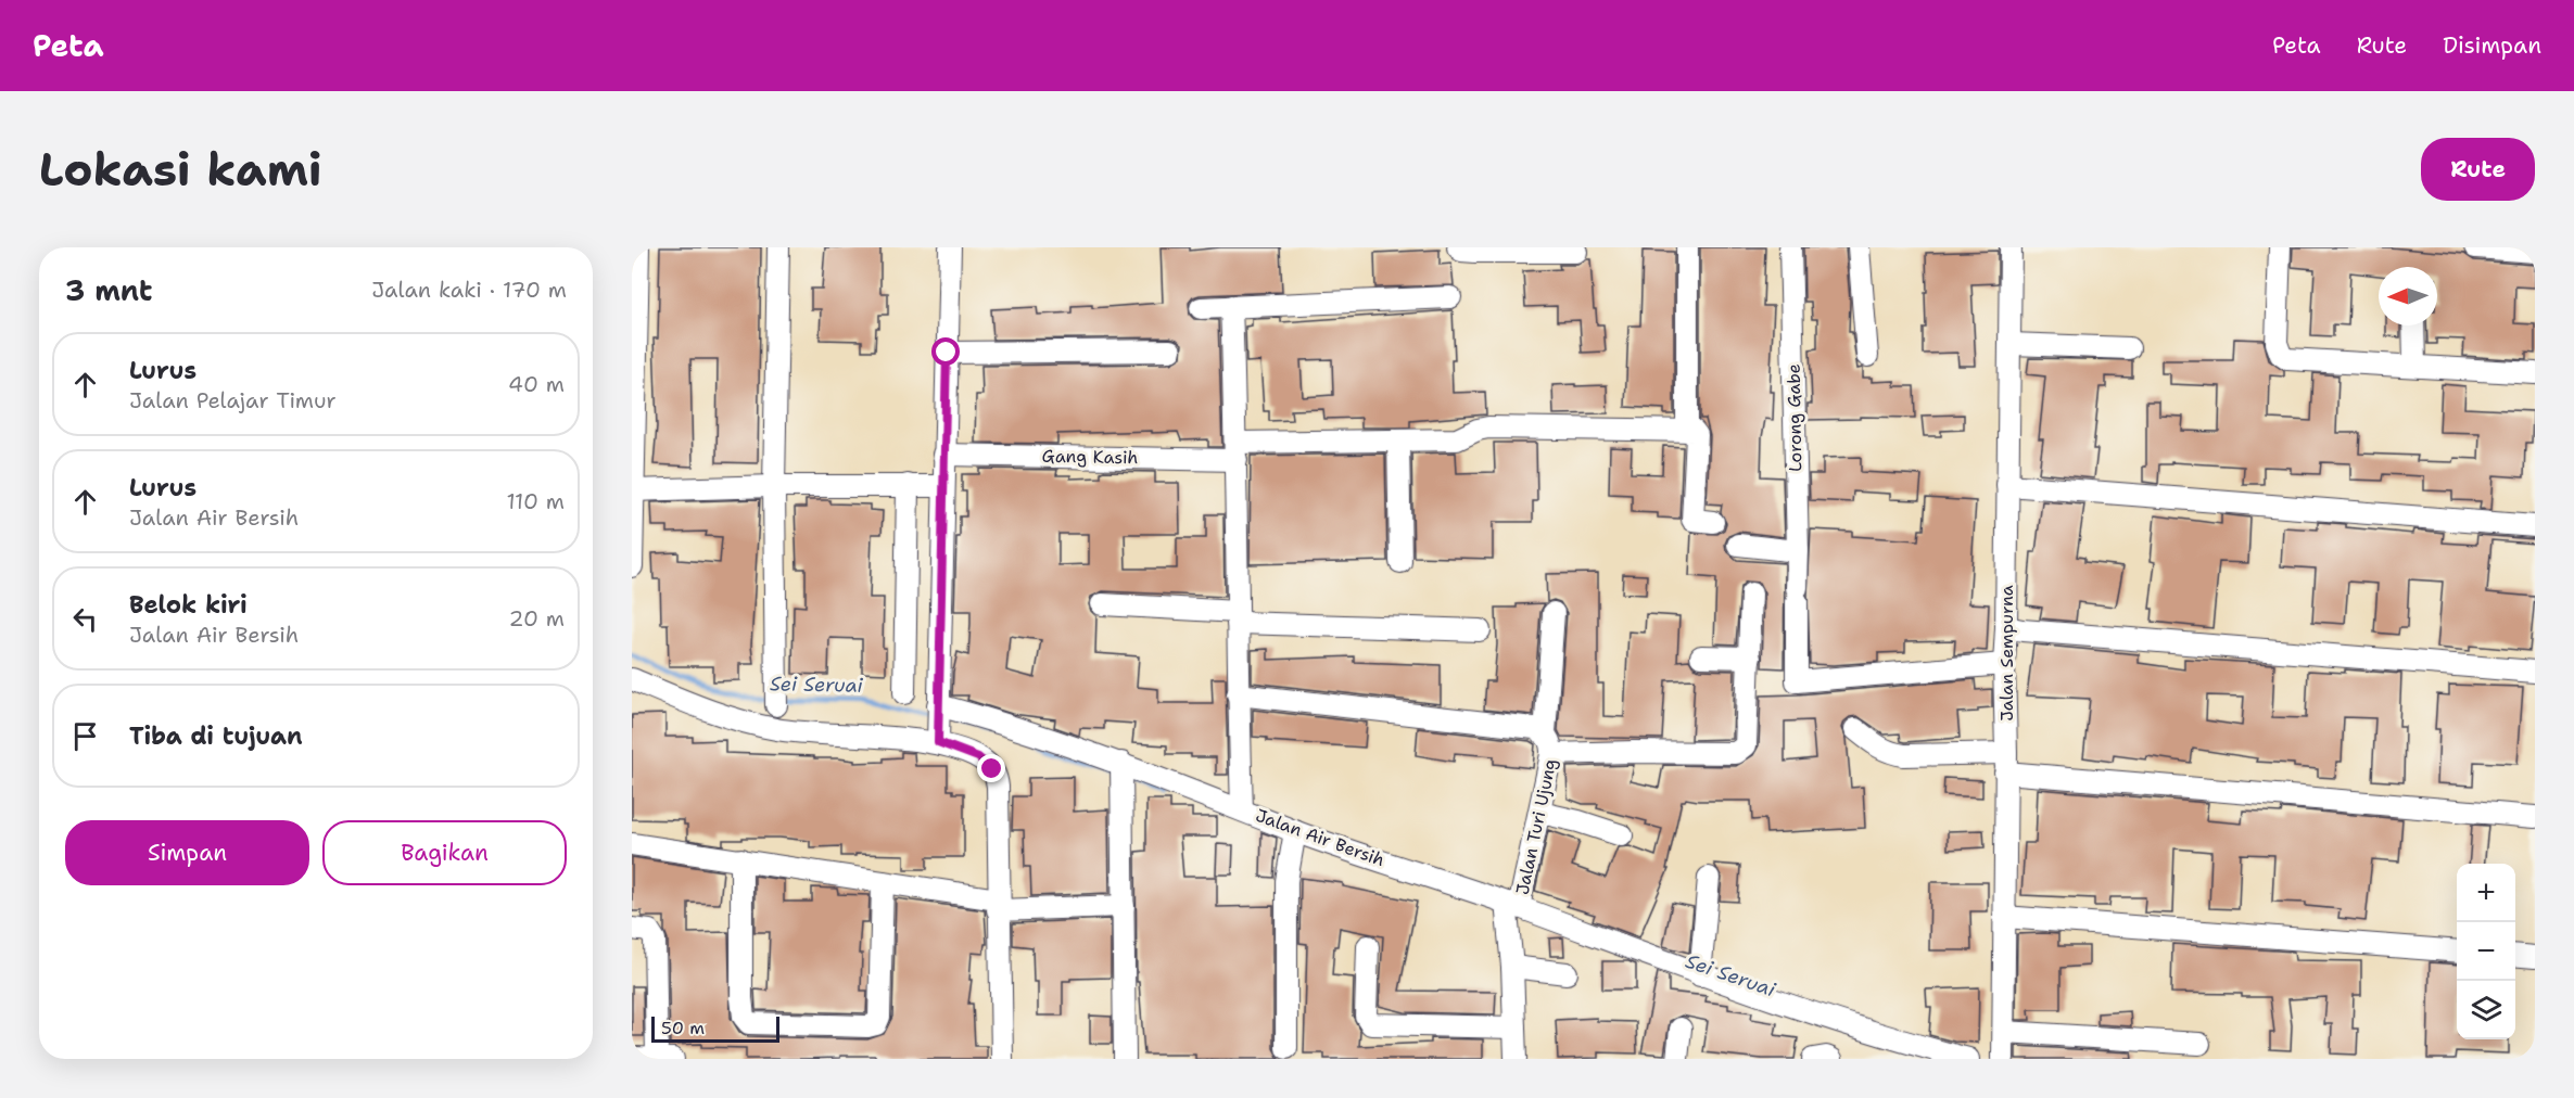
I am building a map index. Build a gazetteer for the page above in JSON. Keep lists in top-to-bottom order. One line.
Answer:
{"streets":{"street":["Lorong Gabe","Gang Kasih","Jalan Sempurna","Jalan Turi Ujung","Jalan Air Bersih"]},"crossings":[["Lorong Gabe","Jalan Sempurna"],["Jalan Turi Ujung","Jalan Air Bersih"]],"water":["Sei Seruai"],"scale_bar":"50 m","north":"left","page":{"header":"Peta","nav":["Peta","Rute","Disimpan"],"buttons":["Rute",["Simpan","Bagikan"]],"title":"Lokasi kami","heading":["3 mnt","Jalan kaki · 170 m"],"list":[["Lurus","Jalan Pelajar Timur","40 m"],["Lurus","Jalan Air Bersih","110 m"],["Belok kiri","Jalan Air Bersih","20 m"],"Tiba di tujuan"],"map_buttons":["+","−"],"scale":"50 m"}}
